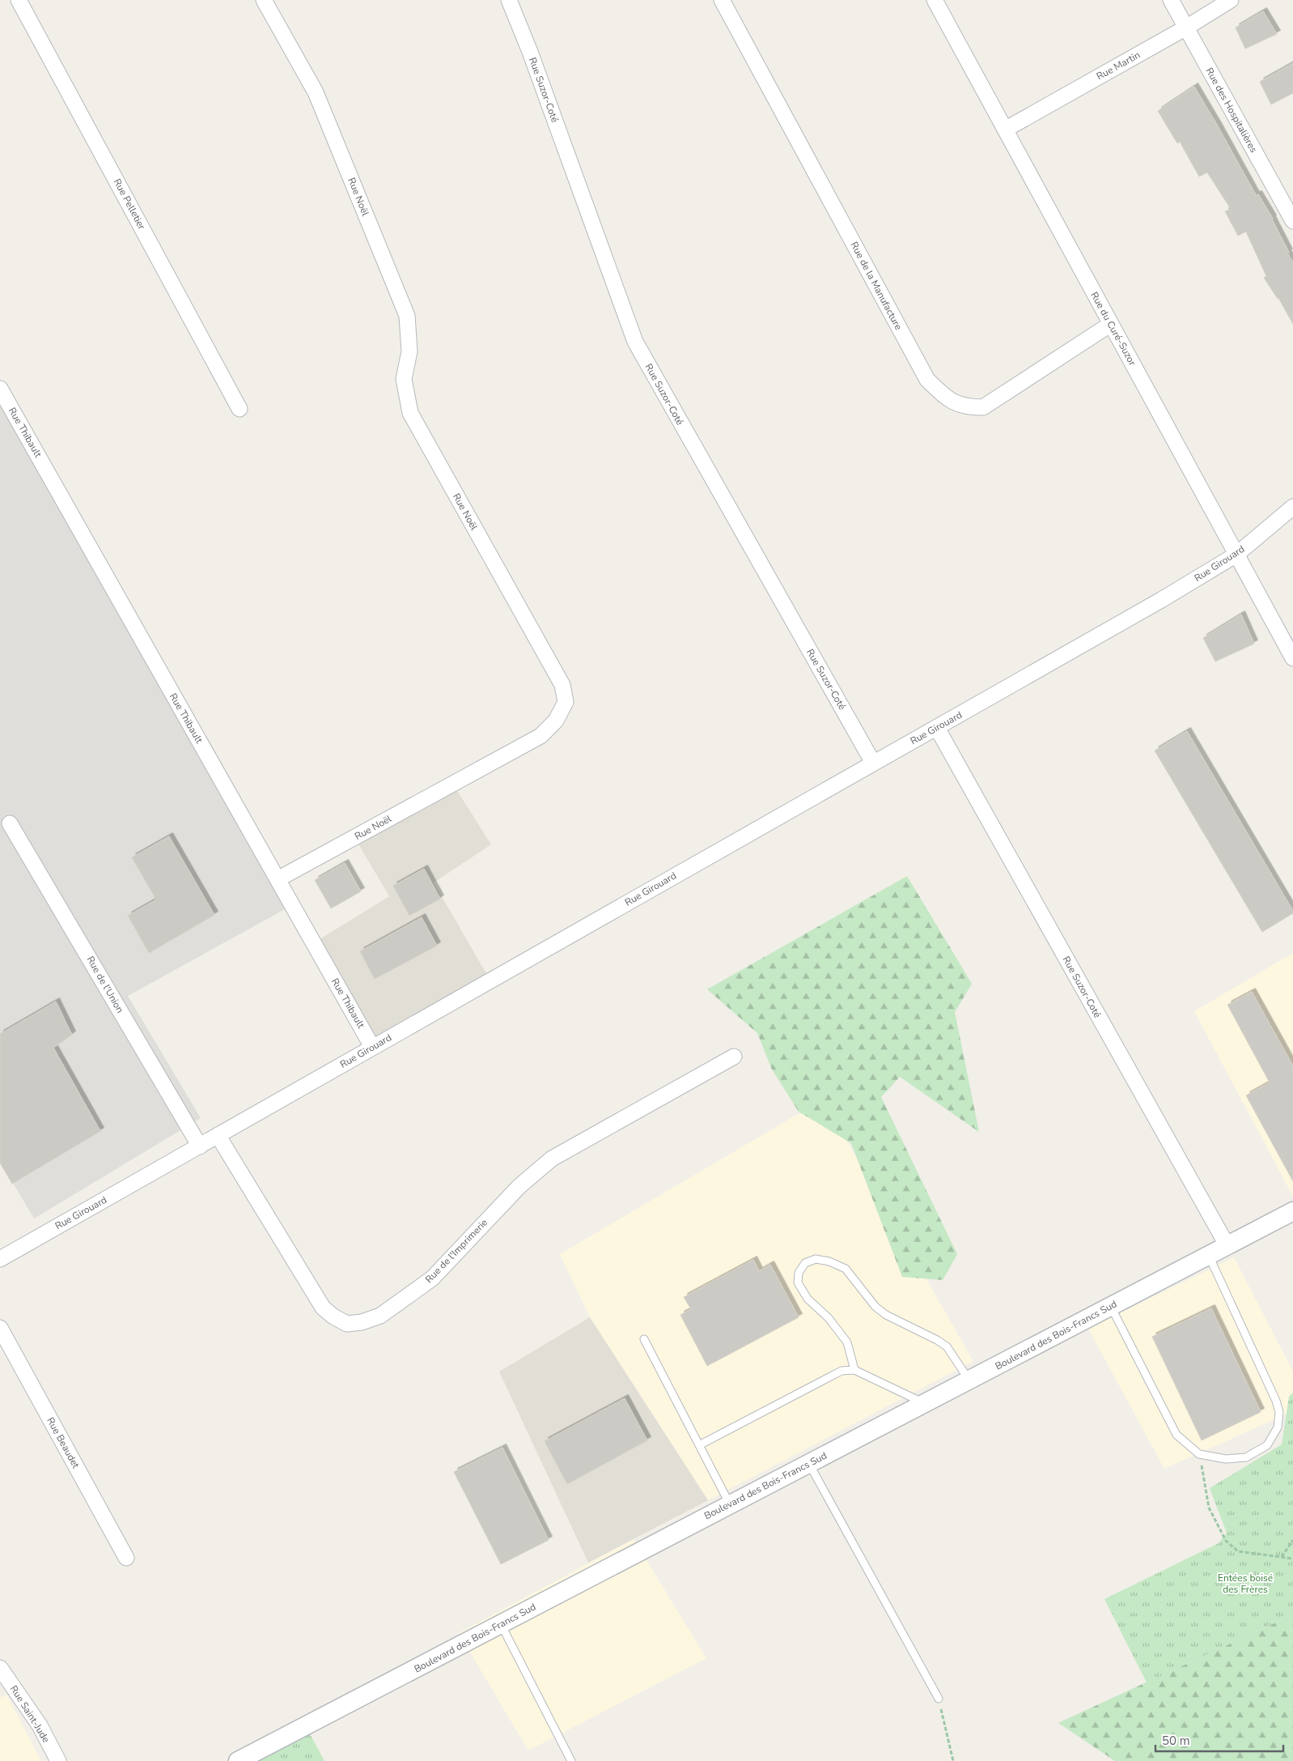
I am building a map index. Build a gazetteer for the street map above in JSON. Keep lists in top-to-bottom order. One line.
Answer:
{"streets":{"street":["Rue Martin","Rue Suzor-Coté","Rue des Hospitalières","Rue Noël","Rue Pelletier","Rue de la Manufacture","Rue du Curé-Suzor","Rue Thibault","Rue Girouard","Rue de l'Union","Rue de l'Imprimerie","Boulevard des Bois-Francs Sud","Rue Beaudet","Rue Saint-Jude"]},"crossings":[["Rue Martin","Rue des Hospitalières"],["Rue Martin","Rue du Curé-Suzor"],["Rue Suzor-Coté","Rue Girouard"],["Rue Suzor-Coté","Boulevard des Bois-Francs Sud"],["Rue Noël","Rue Thibault"],["Rue de la Manufacture","Rue du Curé-Suzor"],["Rue du Curé-Suzor","Rue Girouard"],["Rue Thibault","Rue Girouard"],["Rue Girouard","Rue de l'Union"],["Rue Girouard","Rue de l'Imprimerie"]],"parks":["Entées boisé des Frères"],"scale_bar":"50 m"}
